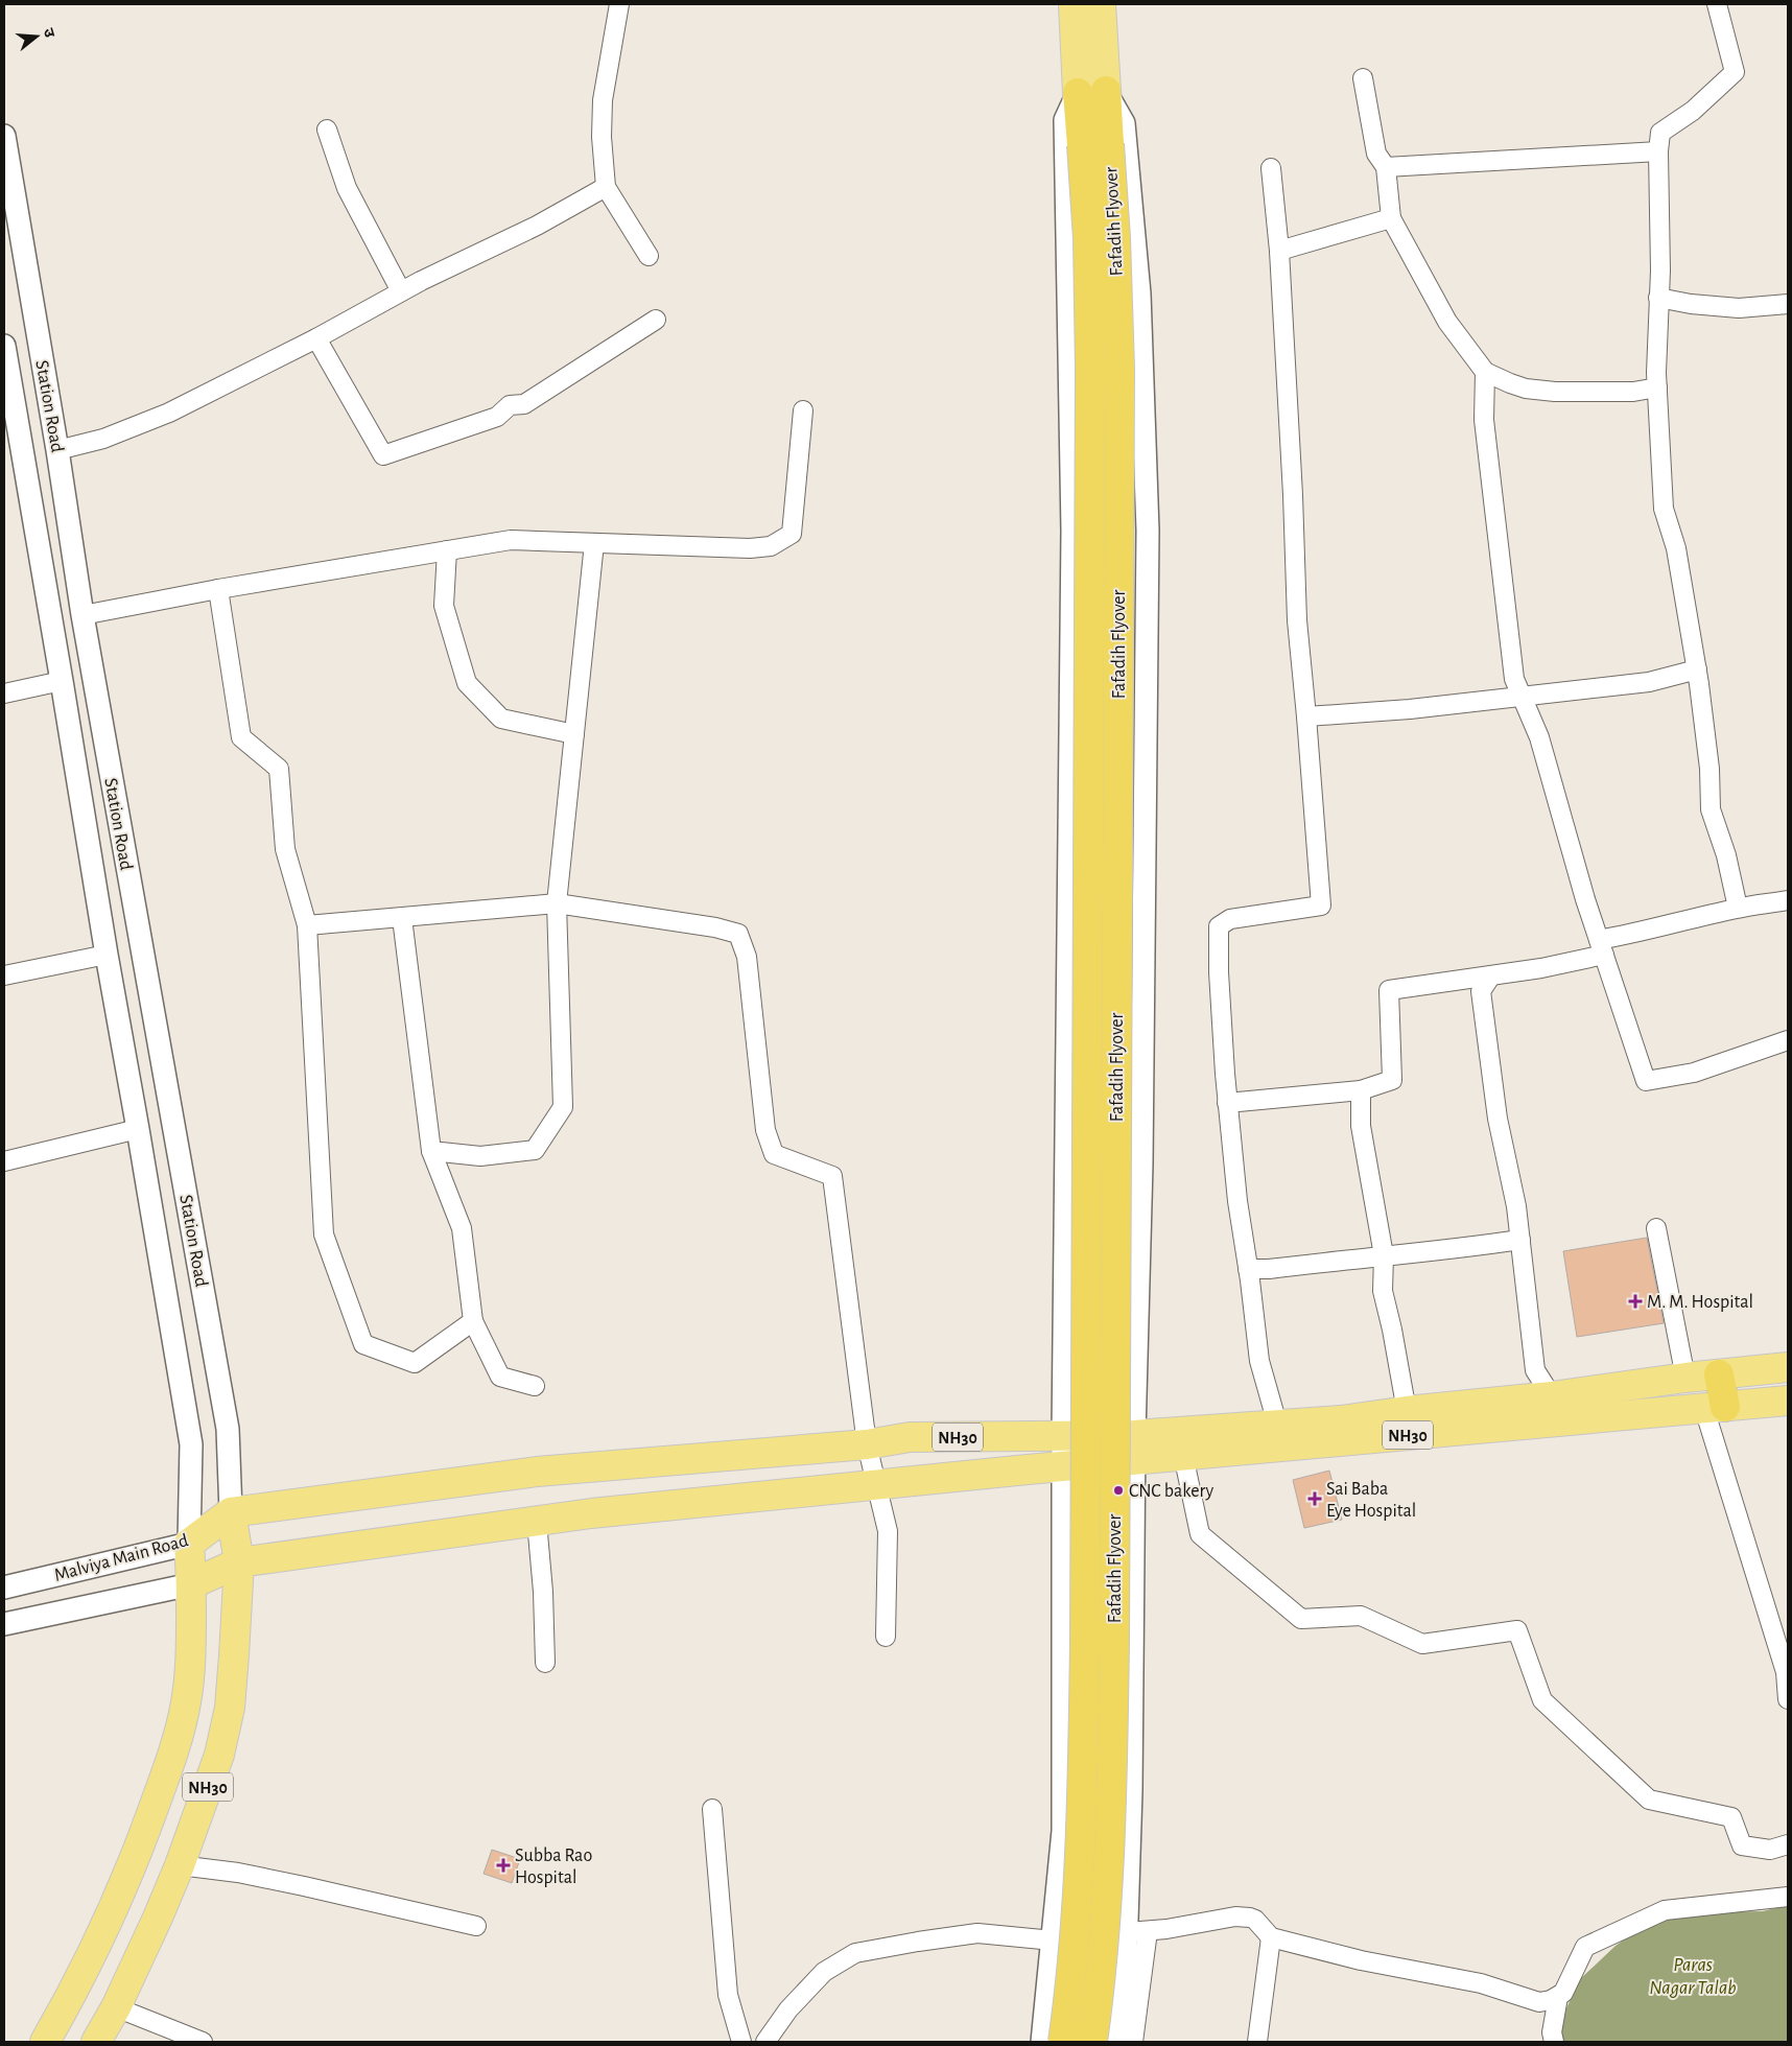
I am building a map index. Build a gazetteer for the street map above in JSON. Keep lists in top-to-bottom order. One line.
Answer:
{"streets":{"highway":["Fafadih Flyover"],"main road":["NH30","Malviya Main Road"],"street":["Station Road"]},"crossings":[["Station Road","NH30"],["Station Road","Malviya Main Road"],["NH30","Malviya Main Road"]],"water":["Paras Nagar Talab"],"places":{"health":["M. M. Hospital","Sai Baba Eye Hospital","Subba Rao Hospital"],"other":["CNC bakery"]},"north":"right"}
